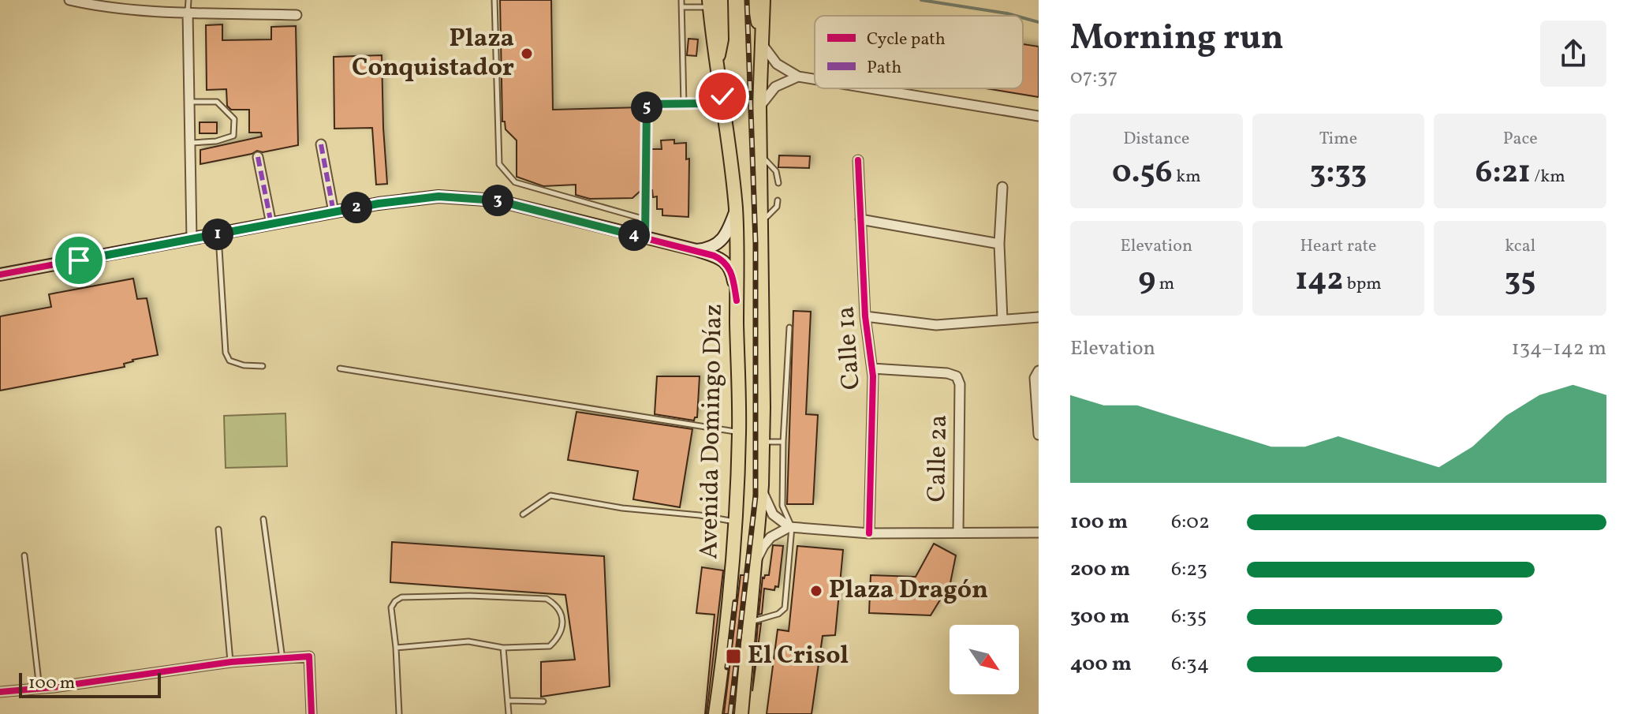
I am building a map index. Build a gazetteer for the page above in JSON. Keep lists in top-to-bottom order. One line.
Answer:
{"streets":{"main road":["Avenida Domingo Díaz"],"street":["Calle 1a","Calle 2a"]},"crossings":[["Calle 1a","Calle 2a"]],"places":{"other":["Plaza Conquistador","Plaza Dragón"],"transit":["El Crisol"]},"legend":["Cycle path","Path"],"scale_bar":"100 m","north":"bottom right","page":{"heading":["Morning run","07:37"],"pins":["5","3","2","1","4"],"stats":[["Distance","0.56 km"],["Time","3:33"],["Pace","6:21 /km"],["Elevation","9 m"],["Heart rate","142 bpm"],["kcal","35"]],"chart":["Elevation","134–142 m"],"list":[{"name":"100 m","note":"6:02"},{"name":"200 m","note":"6:23"},{"name":"300 m","note":"6:35"},{"name":"400 m","note":"6:34"}],"scale":"100 m"}}
